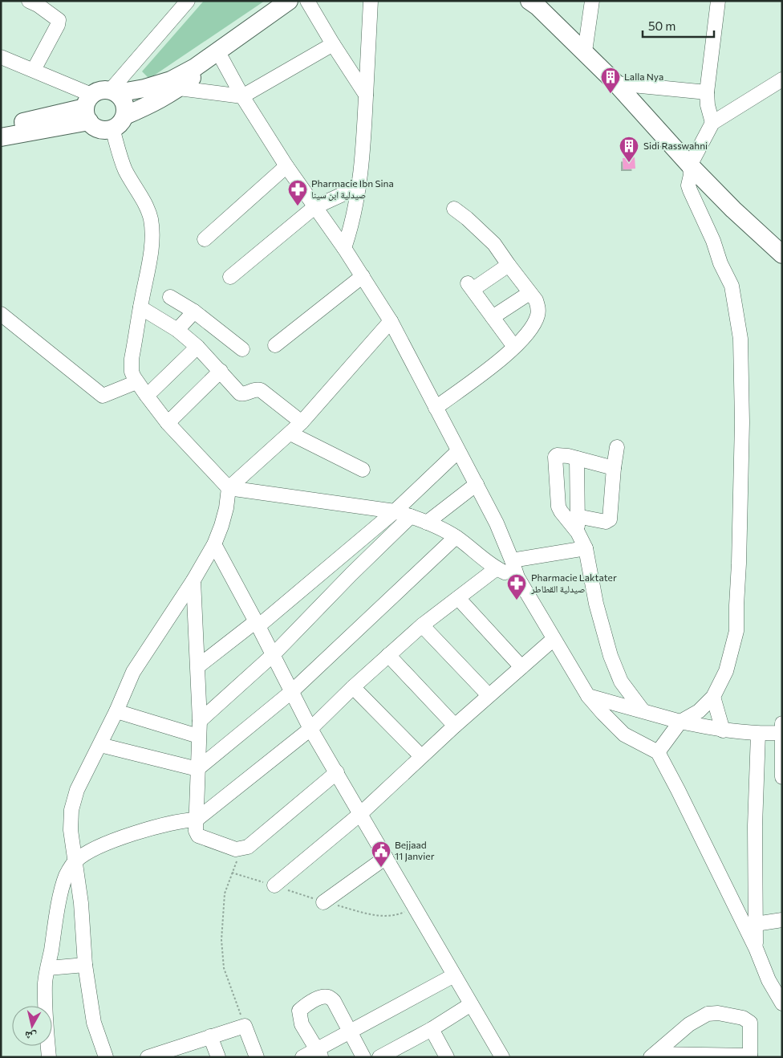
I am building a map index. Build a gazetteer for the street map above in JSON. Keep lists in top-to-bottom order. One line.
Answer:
{"places":{"building":["Lalla Nya","Sidi Rasswahni"],"pharmacy":["Pharmacie Ibn Sina صيدلية ابن سينا","Pharmacie Laktater صيدلية القطاطر"],"public building":["Bejjaad 11 Janvier"]},"scale_bar":"50 m","north":"bottom"}
